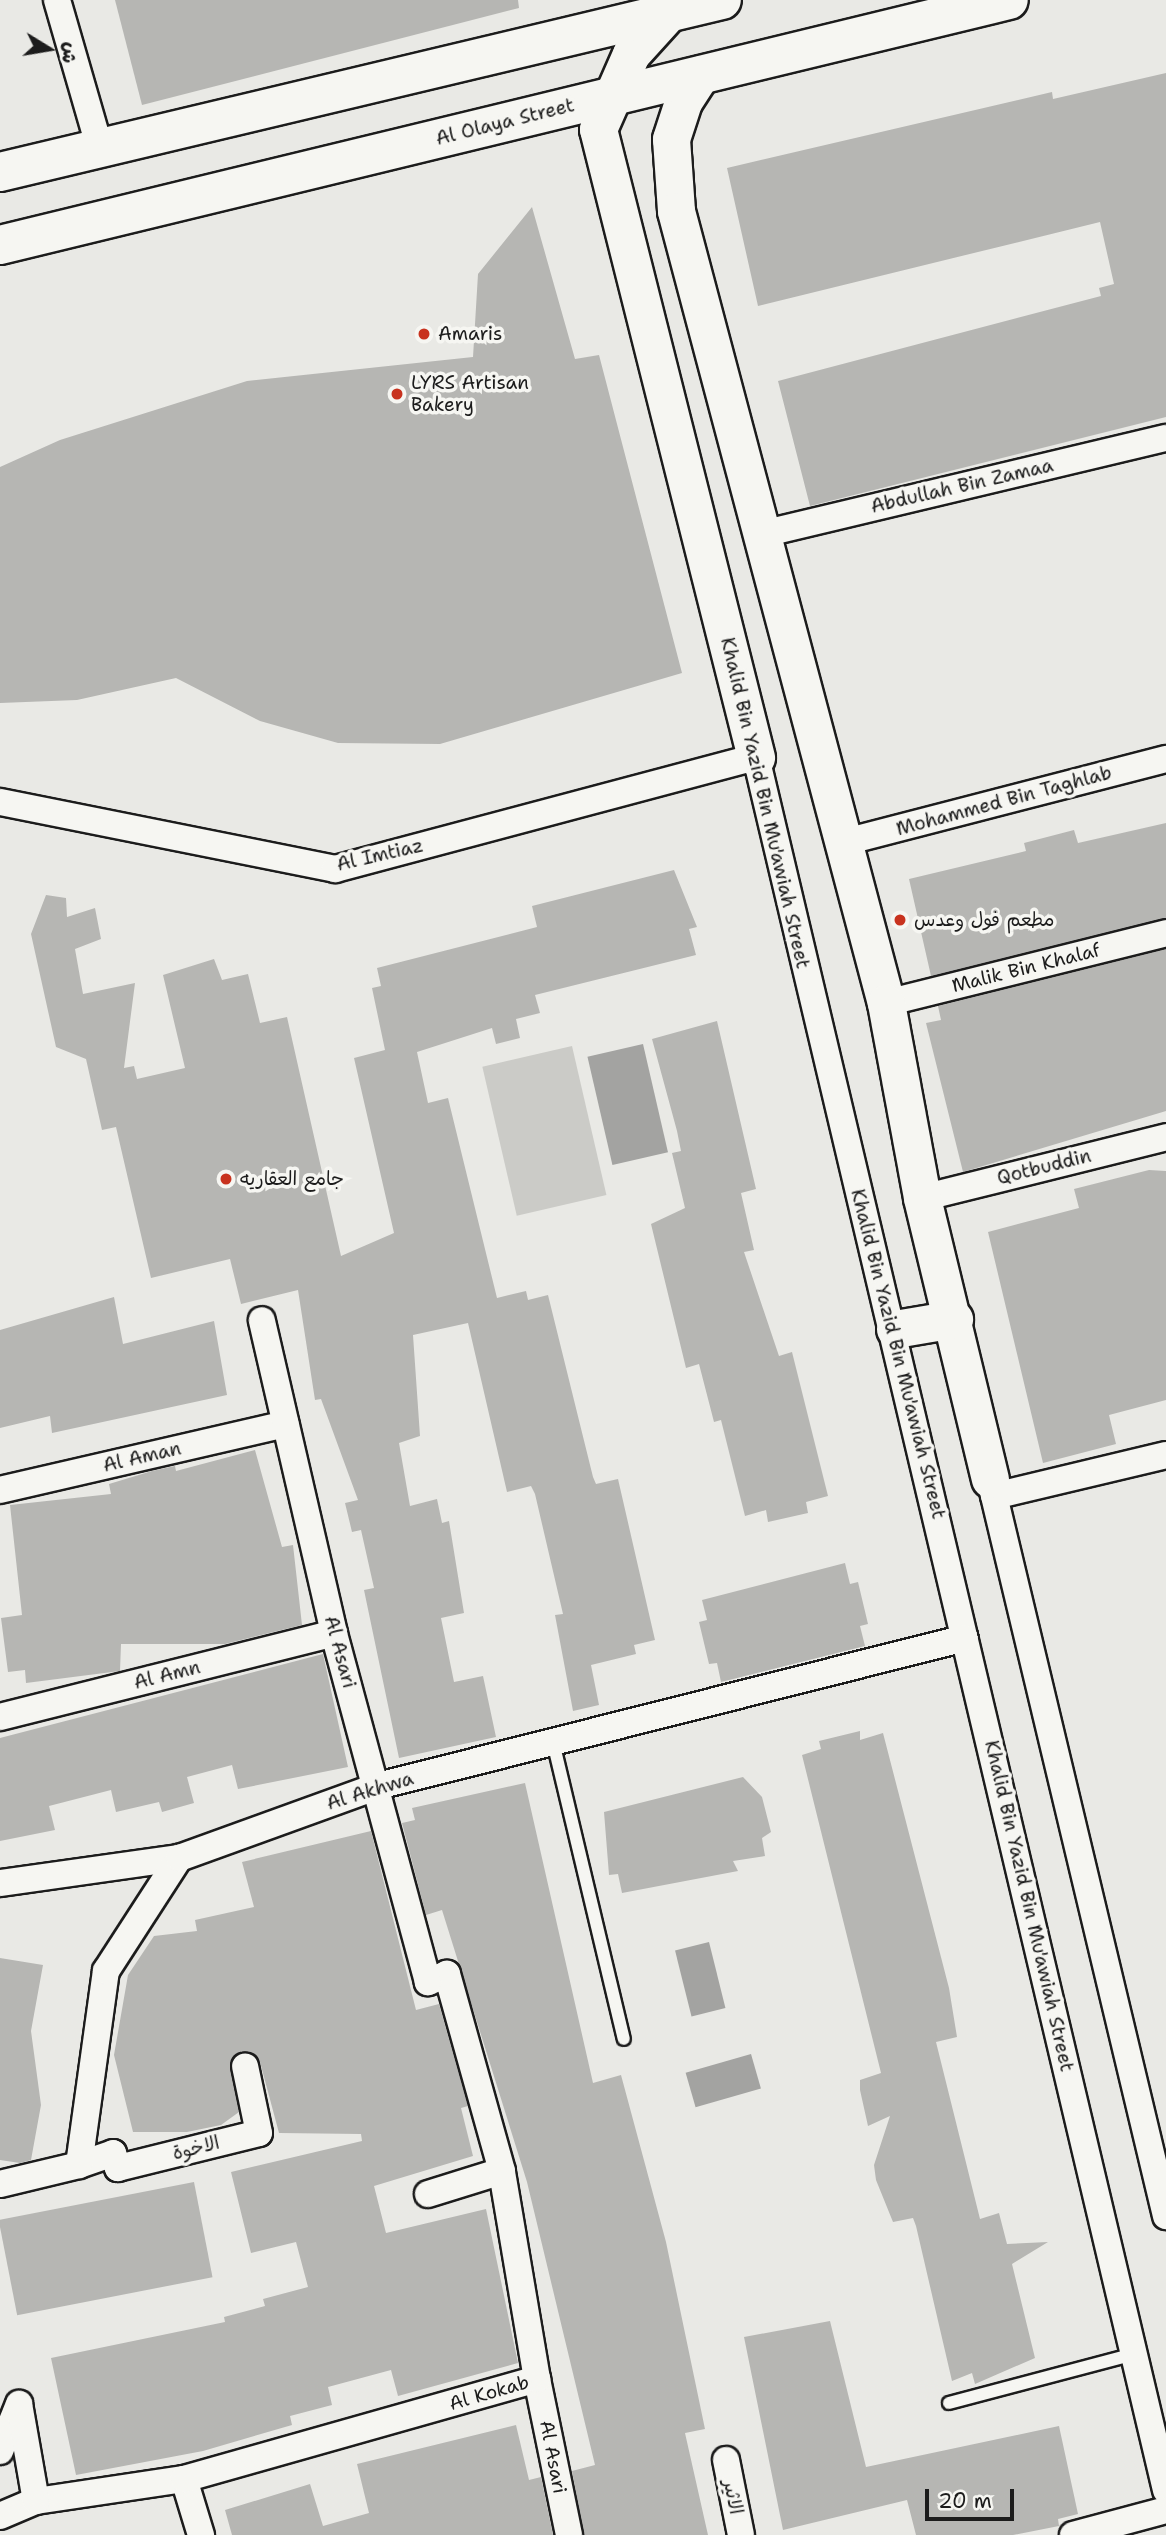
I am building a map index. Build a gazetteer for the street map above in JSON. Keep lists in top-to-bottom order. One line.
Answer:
{"streets":{"main road":["Al Olaya Street","Khalid Bin Yazid Bin Mu'awiah Street"],"street":["Abdullah Bin Zamaa","Mohammed Bin Taghlab","Al Imtiaz","Malik Bin Khalaf","Qotbuddin","Al Aman","Al Asari","Al Amn","Al Akhwa","الاخوة","Al Kokab","الاثير"]},"crossings":[["Al Olaya Street","Khalid Bin Yazid Bin Mu'awiah Street"],["Khalid Bin Yazid Bin Mu'awiah Street","Al Imtiaz"],["Khalid Bin Yazid Bin Mu'awiah Street","Al Akhwa"],["Al Aman","Al Asari"],["Al Asari","Al Amn"],["Al Asari","Al Akhwa"],["Al Asari","Al Kokab"]],"places":["Amaris","LYRS Artisan Bakery","مطعم فول وعدس","جامع العقاريه"],"scale_bar":"20 m","north":"right"}
